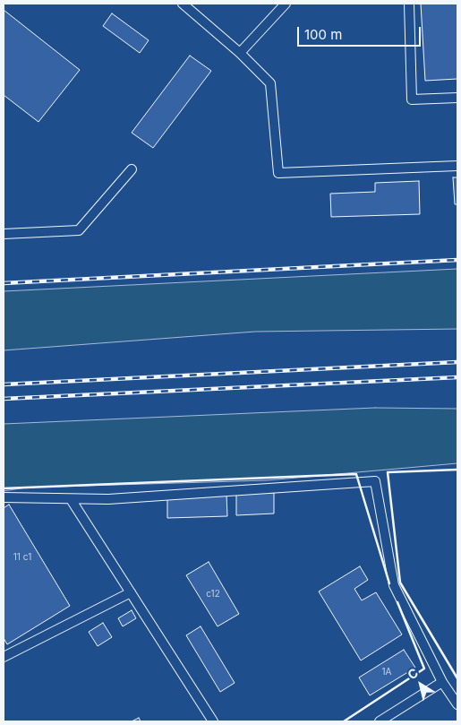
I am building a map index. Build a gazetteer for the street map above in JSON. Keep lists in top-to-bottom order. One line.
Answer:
{"house_numbers":["11 с1","с12","1А"],"scale_bar":"100 m","north":"top left"}
